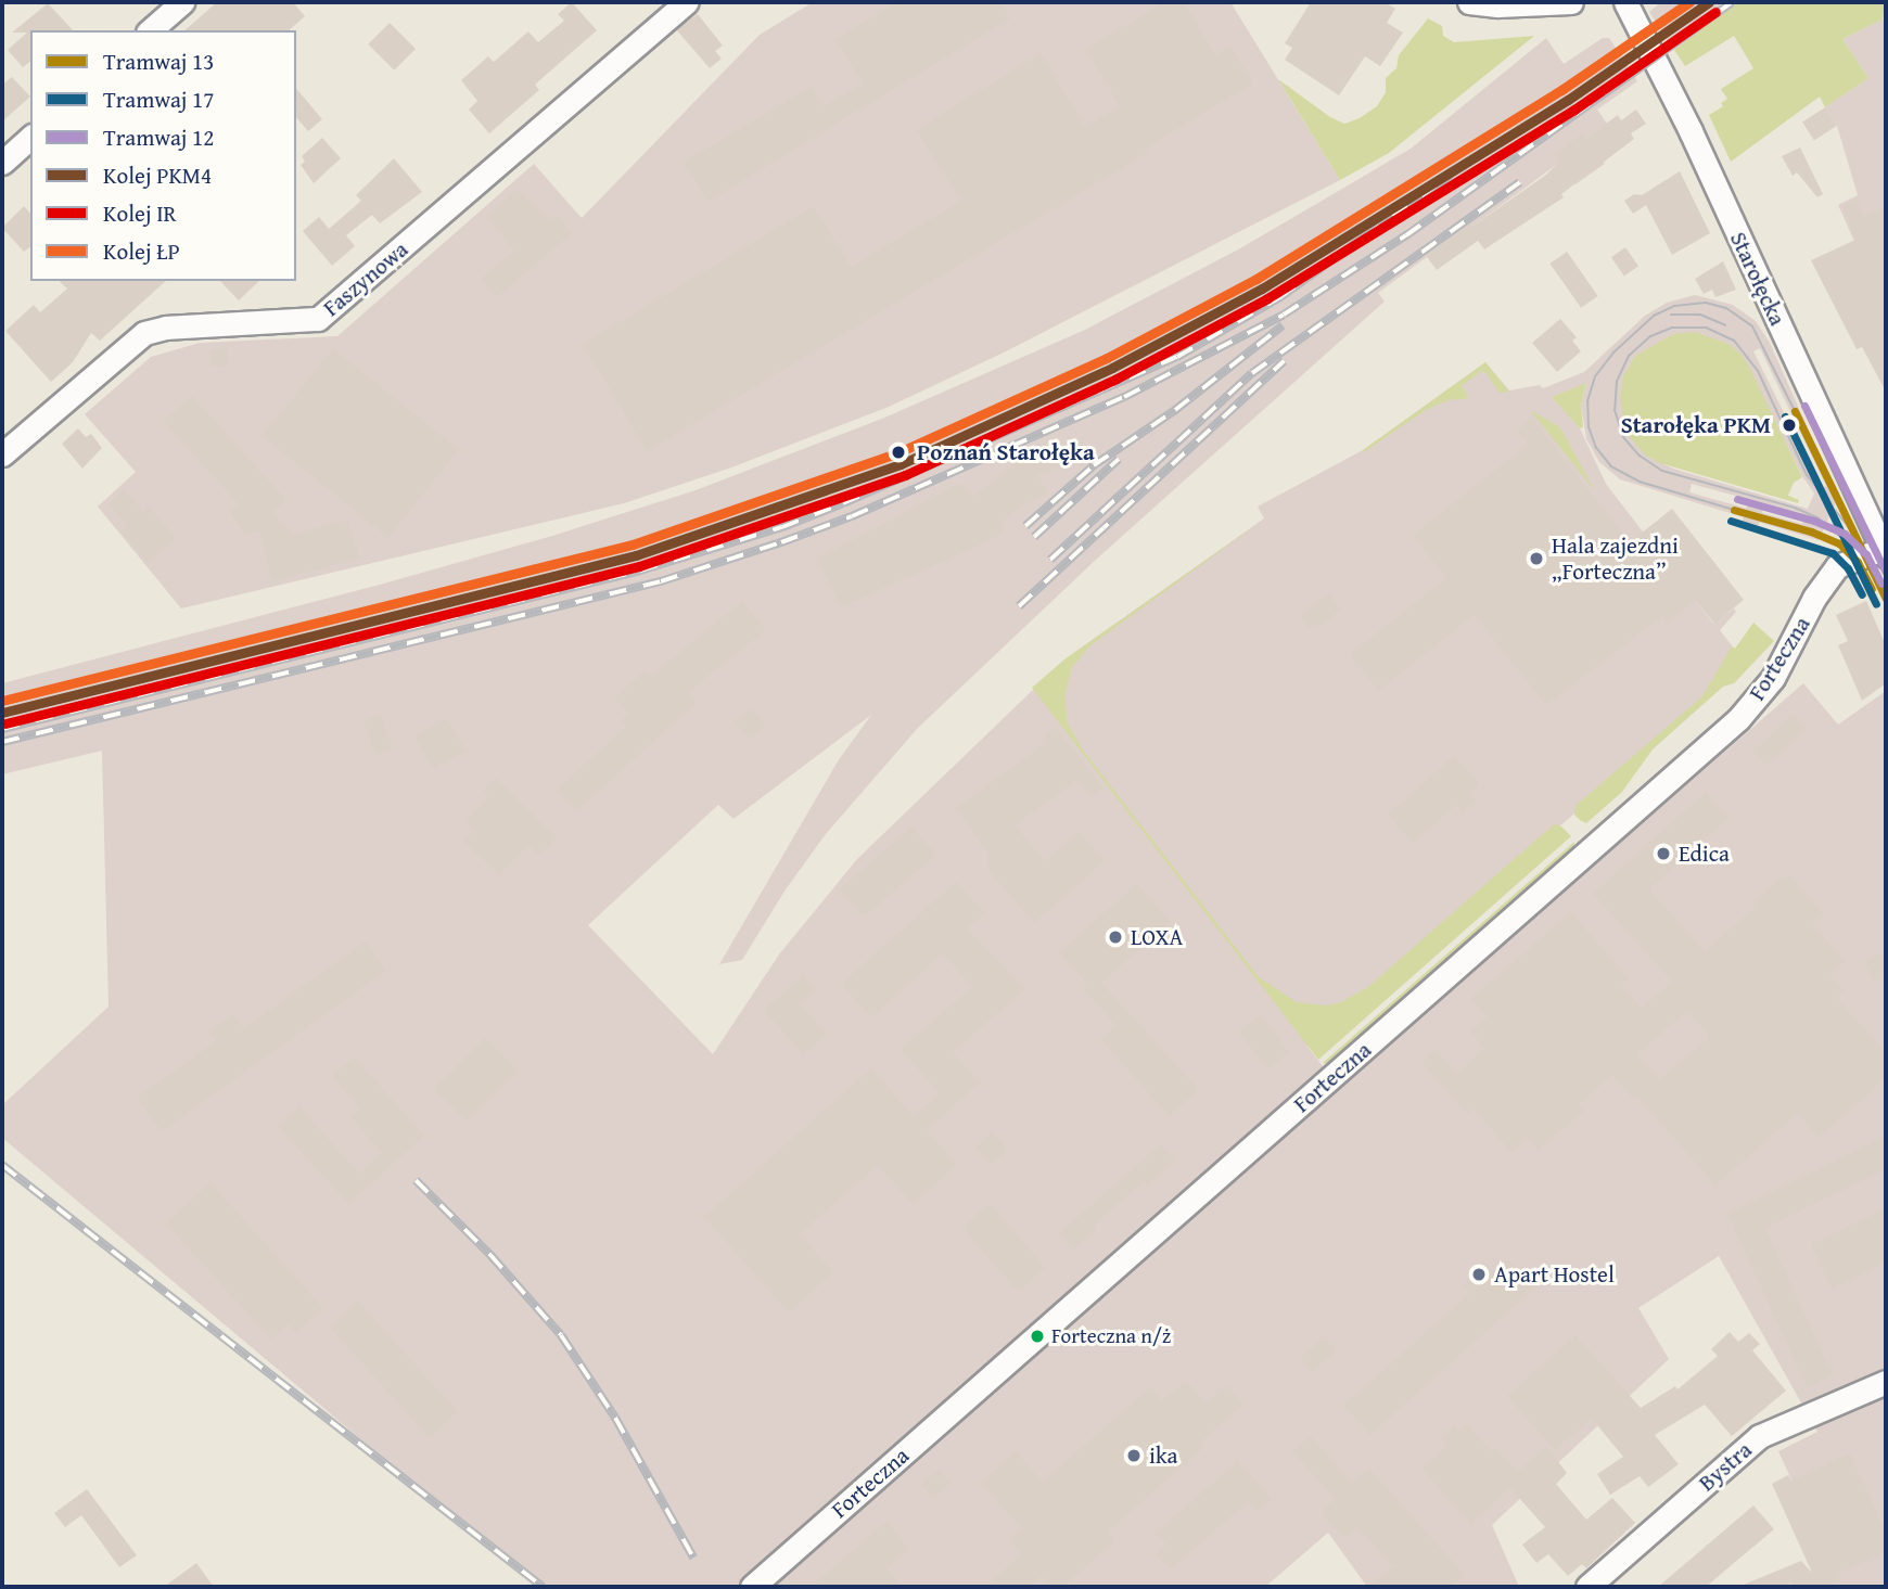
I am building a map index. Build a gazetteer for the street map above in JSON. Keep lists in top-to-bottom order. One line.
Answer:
{"streets":{"street":["Faszynowa","Starołęcka","Forteczna","Bystra"]},"crossings":[["Starołęcka","Forteczna"]],"places":["Starołęka PKM","Poznań Starołęka","Hala zajezdni „Forteczna”","Edica","LOXA","Apart Hostel","Forteczna n/ż","ika"],"lines":["rail line PKM4","rail line ŁP","rail line IR","tram line 12","tram line 13","tram line 17"],"legend":["Tramwaj 13","Tramwaj 17","Tramwaj 12","Kolej PKM4","Kolej IR","Kolej ŁP"]}
